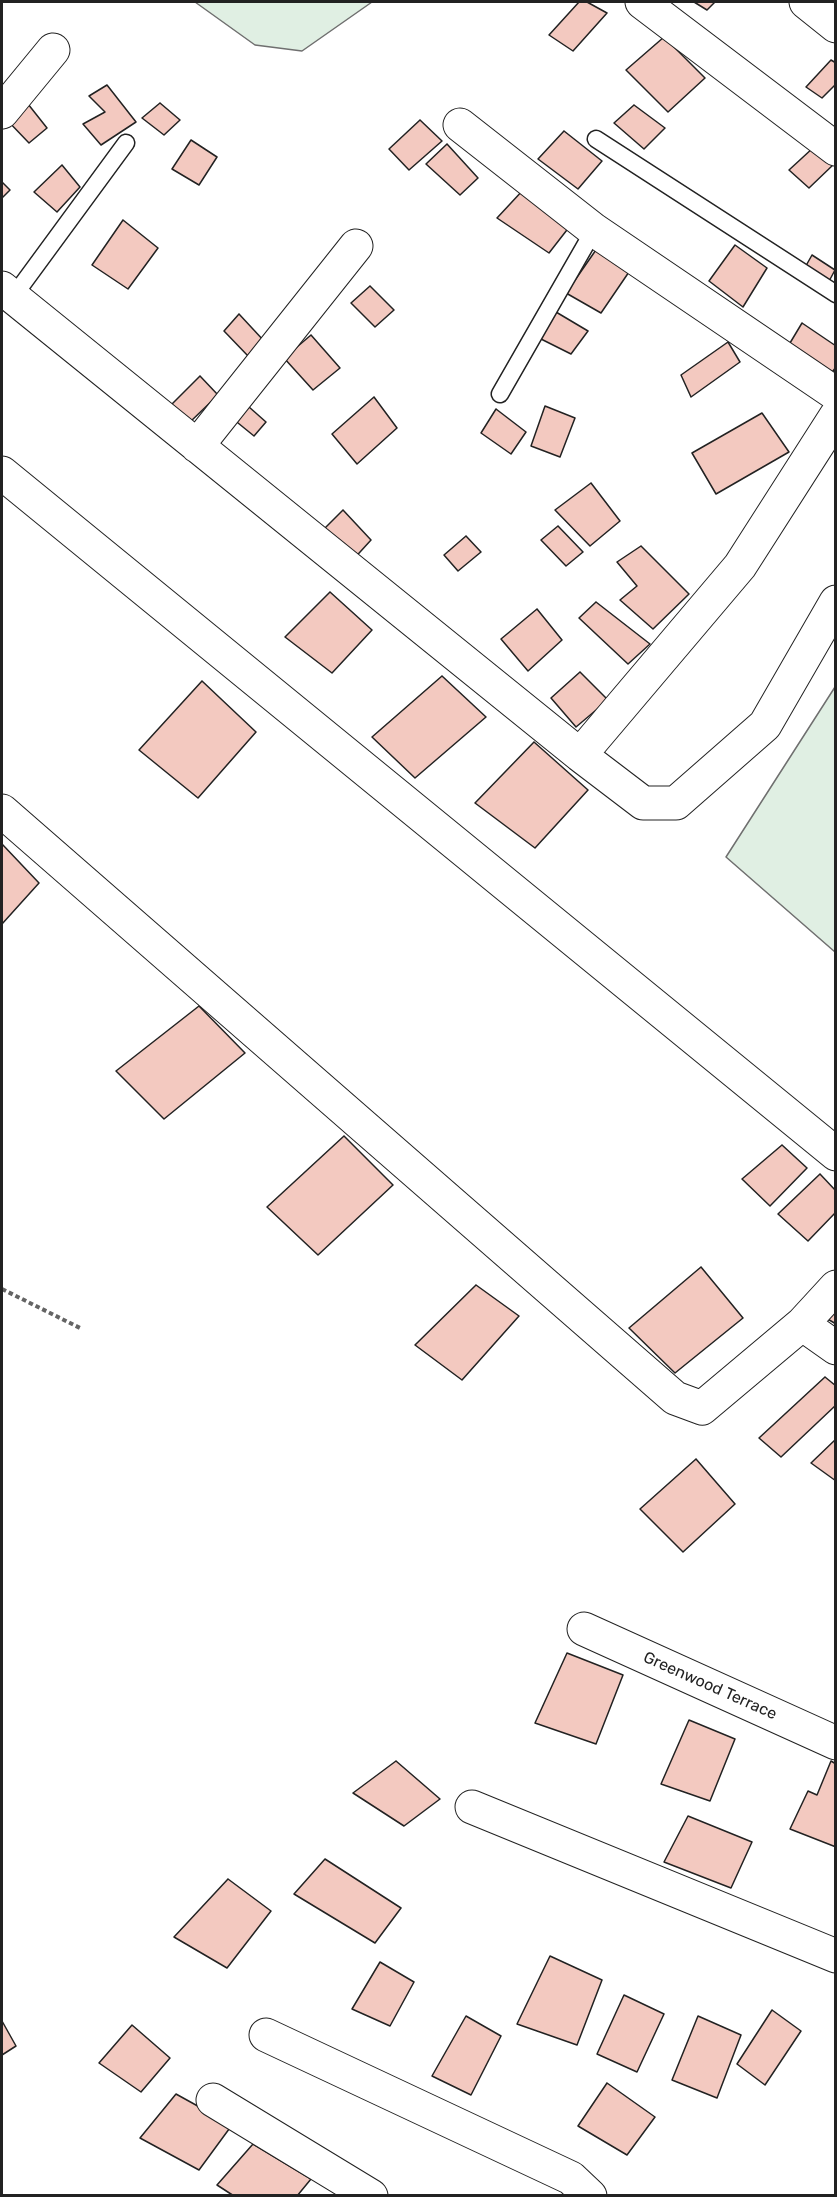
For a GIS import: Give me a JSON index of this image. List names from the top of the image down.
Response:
{
  "streets": {
    "street": ["Greenwood Terrace"]
  }
}
